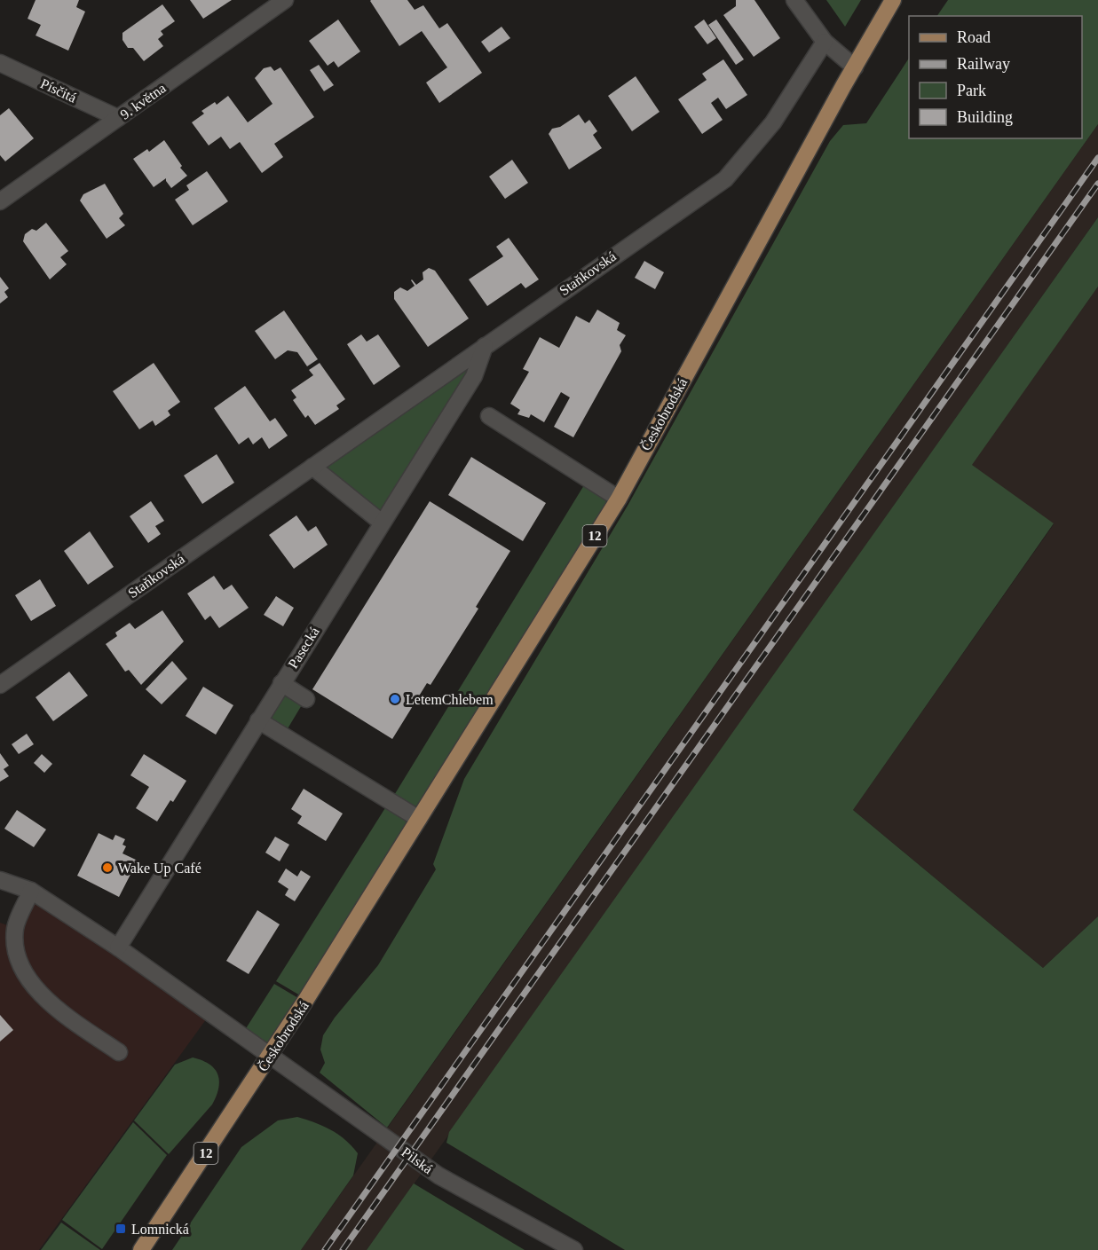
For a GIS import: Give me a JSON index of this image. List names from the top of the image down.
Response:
{
  "streets": {
    "main road": ["Českobrodská", "12"],
    "street": [
      "Písčitá",
      "9. května",
      "Staňkovská",
      "Pasecká",
      "Pilská"
    ]
  },
  "crossings": [
    ["Písčitá", "9. května"],
    ["Staňkovská", "Pasecká"],
    ["Českobrodská", "Pilská"]
  ],
  "places": {
    "other": ["LetemChlebem", "Wake Up Café"],
    "transit": ["Lomnická"]
  },
  "legend": [
    "Road",
    "Railway",
    "Park",
    "Building"
  ]
}
